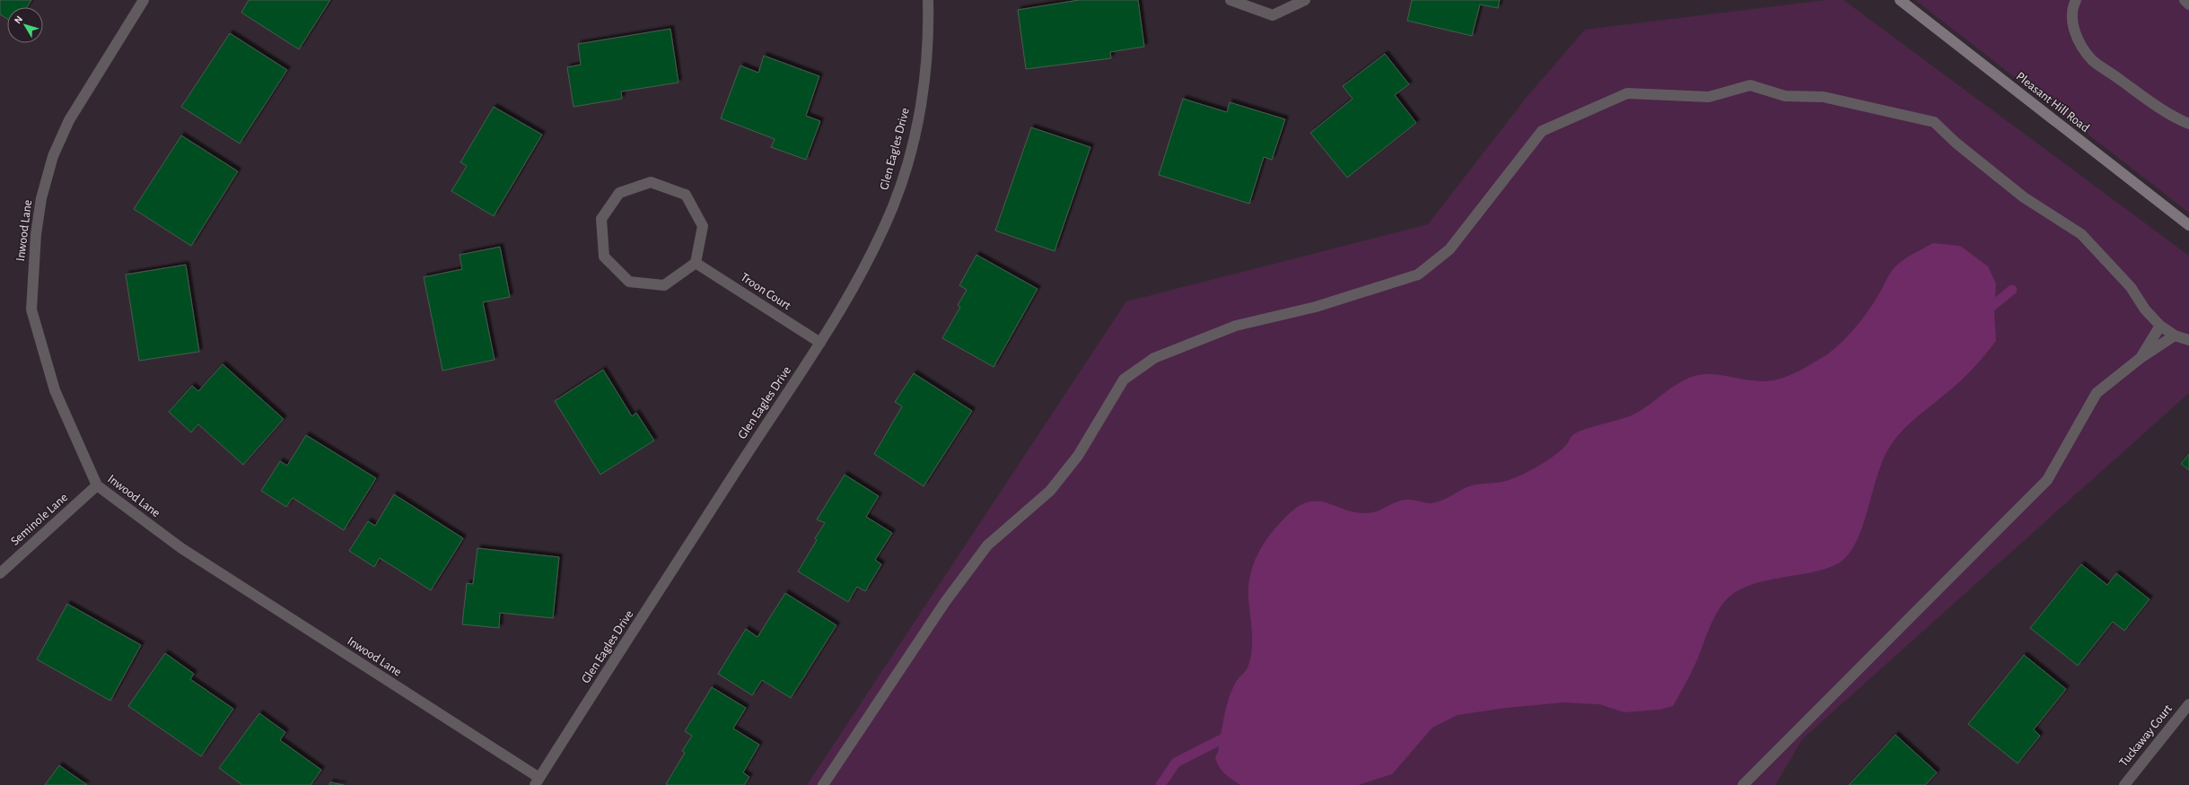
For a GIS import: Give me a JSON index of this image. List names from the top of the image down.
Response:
{
  "streets": {
    "street": [
      "Pleasant Hill Road",
      "Glen Eagles Drive",
      "Inwood Lane",
      "Troon Court",
      "Seminole Lane",
      "Tuckaway Court"
    ]
  },
  "crossings": [
    ["Glen Eagles Drive", "Inwood Lane"],
    ["Glen Eagles Drive", "Troon Court"],
    ["Inwood Lane", "Seminole Lane"]
  ],
  "north": "top left"
}
